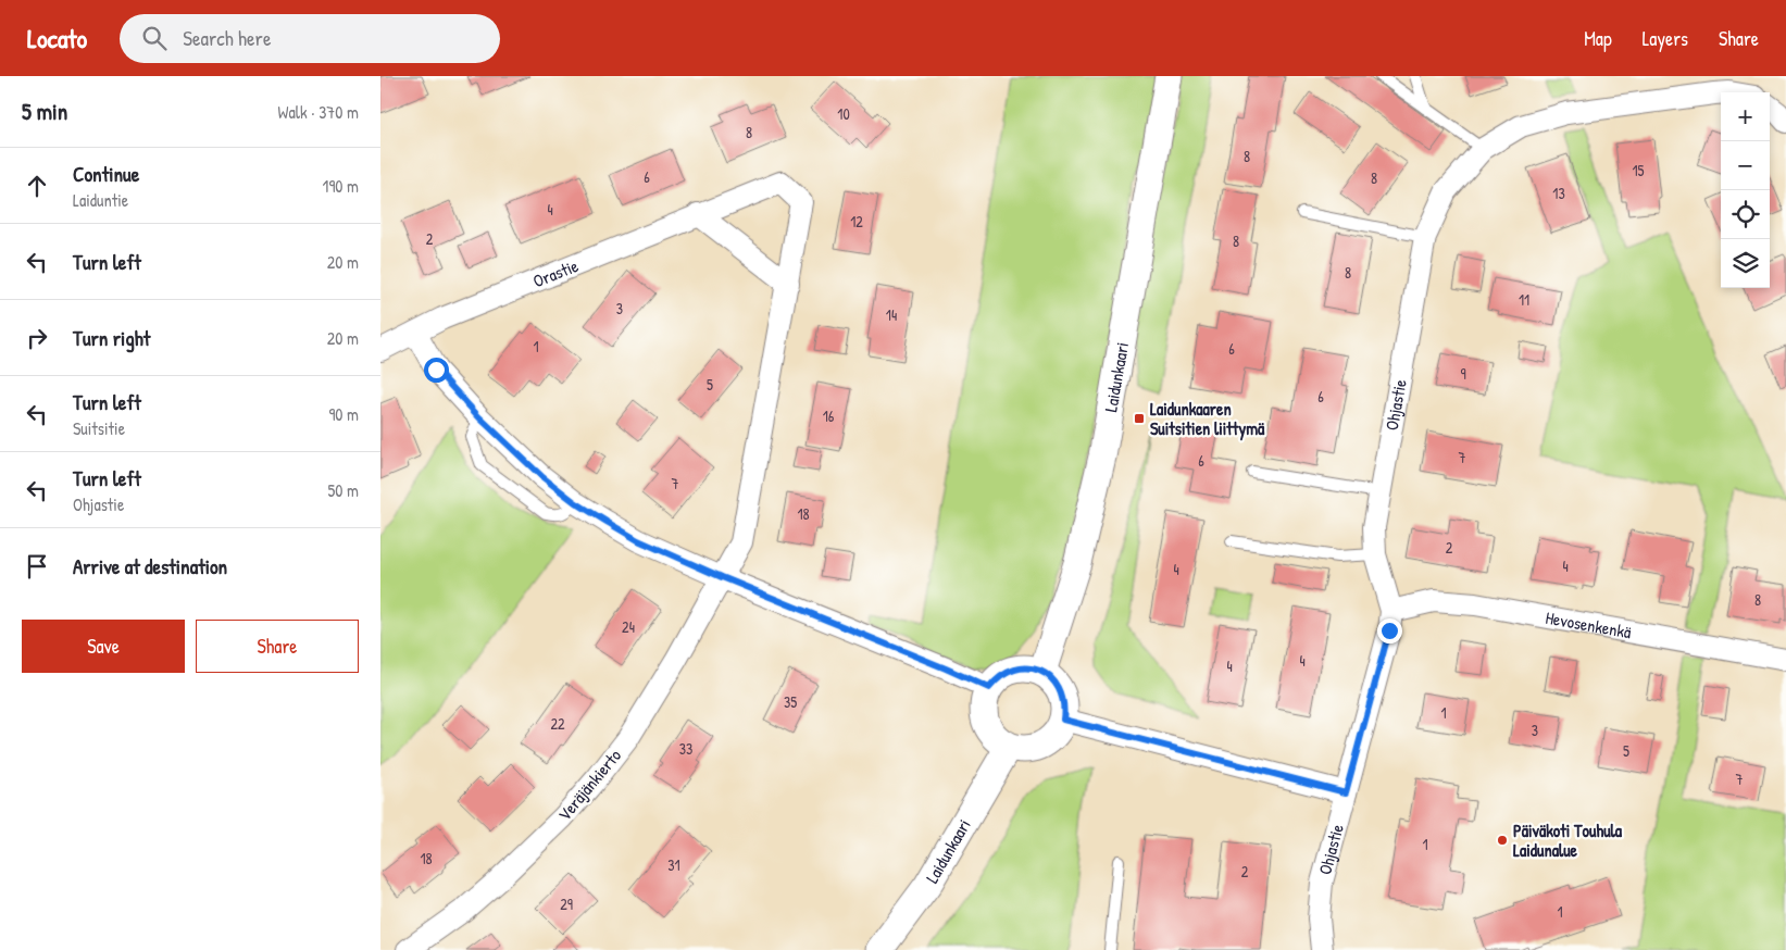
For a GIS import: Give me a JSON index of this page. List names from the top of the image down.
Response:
{
  "streets": {
    "street": [
      "Orastie",
      "Laidunkaari",
      "Ohjastie",
      "Hevosenkenkä",
      "Veräjänkierto"
    ]
  },
  "crossings": [
    ["Orastie", "Veräjänkierto"],
    ["Ohjastie", "Hevosenkenkä"]
  ],
  "places": {
    "transit": ["Laidunkaaren Suitsitien liittymä"],
    "other": ["Päiväkoti Touhula Laidunalue"]
  },
  "house_numbers": [
    "10",
    "8",
    "8",
    "15",
    "6",
    "8",
    "13",
    "4",
    "12",
    "2",
    "8",
    "8",
    "11",
    "3",
    "14",
    "1",
    "6",
    "9",
    "5",
    "6",
    "16",
    "7",
    "6",
    "7",
    "18",
    "2",
    "4",
    "4",
    "8",
    "24",
    "4",
    "4",
    "35",
    "1",
    "22",
    "3",
    "33",
    "5",
    "7",
    "1",
    "18",
    "31",
    "2",
    "29",
    "1"
  ],
  "page": {
    "header": "Locato",
    "search": "Search here",
    "nav": ["Map", "Layers", "Share"],
    "heading": ["5 min", "Walk · 370 m"],
    "map_buttons": ["+", "−"],
    "list": [
      ["Continue", "Laiduntie", "190 m"],
      ["Turn left", "20 m"],
      ["Turn right", "20 m"],
      ["Turn left", "Suitsitie", "90 m"],
      ["Turn left", "Ohjastie", "50 m"],
      "Arrive at destination"
    ],
    "buttons": ["Save", "Share"]
  }
}
